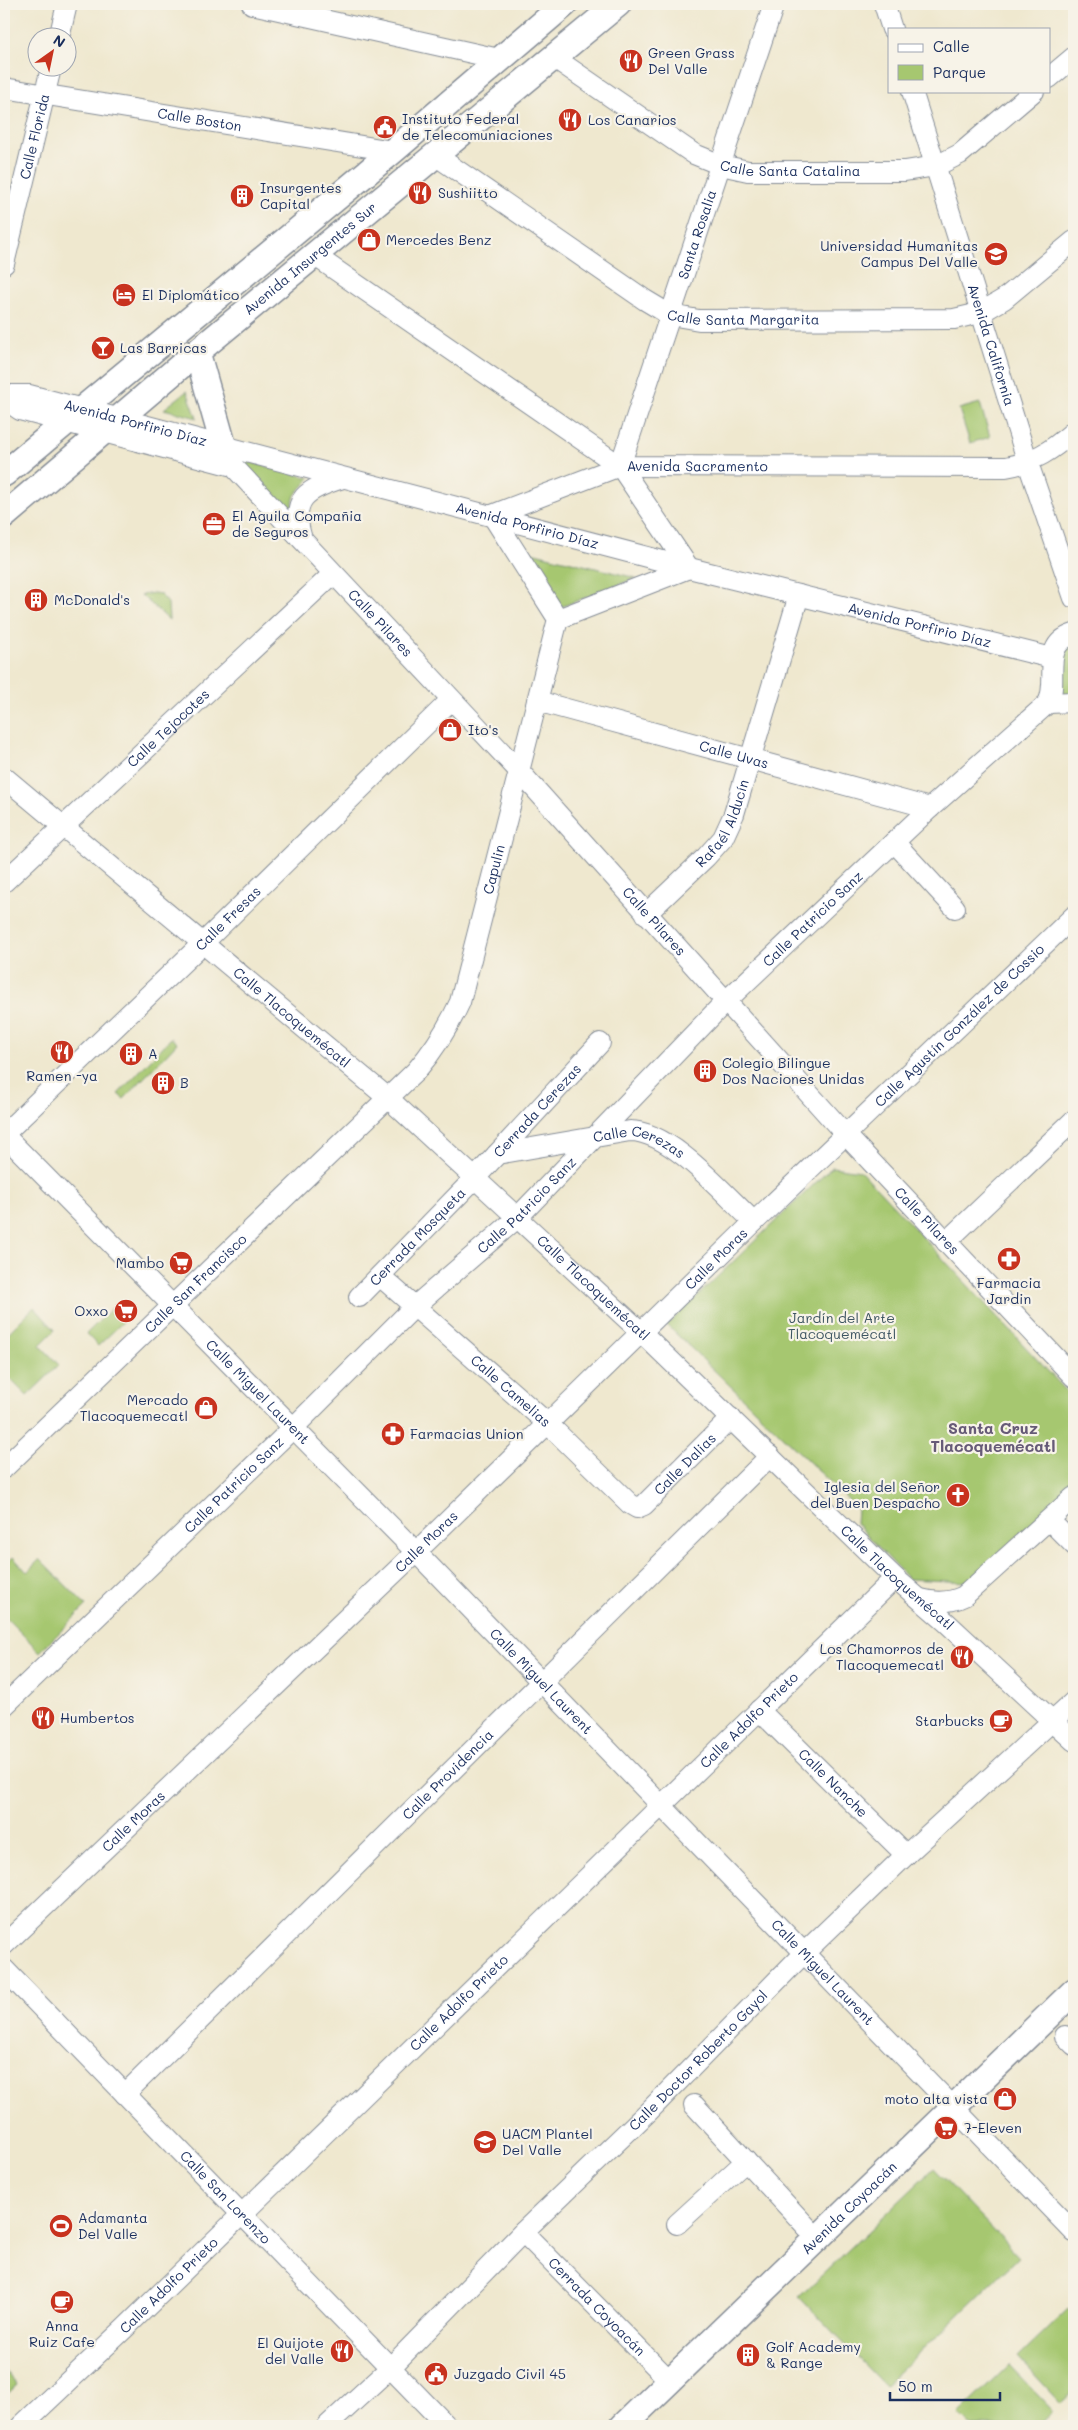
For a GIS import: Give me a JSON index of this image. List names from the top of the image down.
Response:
{
  "streets": {
    "main road": ["Avenida Insurgentes Sur", "Avenida Coyoacán"],
    "street": [
      "Calle Boston",
      "Calle Florida",
      "Calle Santa Catalina",
      "Santa Rosalia",
      "Calle Santa Margarita",
      "Avenida California",
      "Avenida Porfirio Díaz",
      "Avenida Sacramento",
      "Calle Pilares",
      "Calle Tejocotes",
      "Calle Uvas",
      "Rafaél Alducín",
      "Capulin",
      "Calle Fresas",
      "Calle Patricio Sanz",
      "Calle Tlacoquemécatl",
      "Calle Agustín González de Cossio",
      "Cerrada Cerezas",
      "Calle Cerezas",
      "Cerrada Mosqueta",
      "Calle Moras",
      "Calle San Francisco",
      "Calle Camelias",
      "Calle Miguel Laurent",
      "Calle Dalias",
      "Calle Adolfo Prieto",
      "Calle Providencia",
      "Calle Nanche",
      "Calle Doctor Roberto Gayol",
      "Calle San Lorenzo",
      "Cerrada Coyoacán"
    ]
  },
  "crossings": [
    ["Calle Boston", "Calle Florida"],
    ["Calle Santa Catalina", "Santa Rosalia"],
    ["Calle Santa Catalina", "Avenida Insurgentes Sur"],
    ["Calle Santa Catalina", "Avenida California"],
    ["Santa Rosalia", "Calle Santa Margarita"],
    ["Santa Rosalia", "Avenida Sacramento"],
    ["Avenida Insurgentes Sur", "Calle Santa Margarita"],
    ["Avenida Insurgentes Sur", "Avenida Porfirio Díaz"],
    ["Avenida Insurgentes Sur", "Avenida Sacramento"],
    ["Calle Santa Margarita", "Avenida California"],
    ["Avenida California", "Avenida Sacramento"],
    ["Avenida Porfirio Díaz", "Calle Pilares"],
    ["Avenida Porfirio Díaz", "Rafaél Alducín"],
    ["Calle Pilares", "Calle Tejocotes"],
    ["Calle Pilares", "Rafaél Alducín"],
    ["Calle Pilares", "Capulin"],
    ["Calle Pilares", "Calle Fresas"],
    ["Calle Pilares", "Calle Patricio Sanz"],
    ["Calle Pilares", "Calle Agustín González de Cossio"],
    ["Calle Pilares", "Calle Moras"],
    ["Calle Tejocotes", "Calle Tlacoquemécatl"],
    ["Calle Uvas", "Rafaél Alducín"],
    ["Calle Uvas", "Capulin"],
    ["Calle Uvas", "Calle Patricio Sanz"],
    ["Capulin", "Calle Tlacoquemécatl"],
    ["Capulin", "Calle San Francisco"],
    ["Calle Fresas", "Calle Tlacoquemécatl"],
    ["Calle Fresas", "Calle Miguel Laurent"],
    ["Calle Patricio Sanz", "Calle Tlacoquemécatl"],
    ["Calle Patricio Sanz", "Calle Cerezas"],
    ["Calle Patricio Sanz", "Calle Camelias"],
    ["Calle Patricio Sanz", "Calle Miguel Laurent"],
    ["Calle Tlacoquemécatl", "Cerrada Cerezas"],
    ["Calle Tlacoquemécatl", "Cerrada Mosqueta"],
    ["Calle Tlacoquemécatl", "Calle Moras"],
    ["Calle Tlacoquemécatl", "Calle San Francisco"],
    ["Calle Tlacoquemécatl", "Calle Dalias"],
    ["Calle Tlacoquemécatl", "Calle Adolfo Prieto"],
    ["Calle Tlacoquemécatl", "Calle Providencia"],
    ["Calle Tlacoquemécatl", "Calle Doctor Roberto Gayol"],
    ["Calle Agustín González de Cossio", "Calle Moras"],
    ["Cerrada Cerezas", "Calle Cerezas"],
    ["Cerrada Cerezas", "Cerrada Mosqueta"],
    ["Calle Cerezas", "Calle Moras"],
    ["Cerrada Mosqueta", "Calle Camelias"],
    ["Calle Moras", "Calle Camelias"],
    ["Calle Moras", "Calle Miguel Laurent"],
    ["Calle San Francisco", "Calle Miguel Laurent"],
    ["Calle Camelias", "Calle Dalias"],
    ["Calle Miguel Laurent", "Calle Adolfo Prieto"],
    ["Calle Miguel Laurent", "Calle Providencia"],
    ["Calle Miguel Laurent", "Calle Doctor Roberto Gayol"],
    ["Calle Miguel Laurent", "Avenida Coyoacán"],
    ["Calle Adolfo Prieto", "Calle Nanche"],
    ["Calle Adolfo Prieto", "Calle San Lorenzo"],
    ["Calle Providencia", "Calle San Lorenzo"],
    ["Calle Nanche", "Calle Doctor Roberto Gayol"],
    ["Calle Doctor Roberto Gayol", "Calle San Lorenzo"],
    ["Calle Doctor Roberto Gayol", "Cerrada Coyoacán"],
    ["Avenida Coyoacán", "Cerrada Coyoacán"]
  ],
  "districts": ["Santa Cruz Tlacoquemécatl"],
  "parks": ["Jardín del Arte Tlacoquemécatl"],
  "places": {
    "restaurant": [
      "Green Grass Del Valle",
      "Los Canarios",
      "Sushiitto",
      "Ramen -ya",
      "Los Chamorros de Tlacoquemecatl",
      "Humbertos",
      "El Quijote del Valle"
    ],
    "public building": ["Instituto Federal de Telecomuniaciones", "Juzgado Civil 45"],
    "building": [
      "Insurgentes Capital",
      "McDonald's",
      "A",
      "Colegio Bilingue Dos Naciones Unidas",
      "B",
      "Golf Academy & Range"
    ],
    "shop": [
      "Mercedes Benz",
      "Ito's",
      "Mercado Tlacoquemecatl",
      "moto alta vista"
    ],
    "school or university": ["Universidad Humanitas Campus Del Valle", "UACM Plantel Del Valle"],
    "hotel": ["El Diplomático"],
    "bar": ["Las Barricas"],
    "office": ["El Aguila Compañia de Seguros"],
    "pharmacy": ["Farmacia Jardin", "Farmacias Union"],
    "supermarket": ["Mambo", "Oxxo", "7-Eleven"],
    "church": ["Iglesia del Señor del Buen Despacho"],
    "cafe": ["Starbucks", "Anna Ruiz Cafe"],
    "sports": ["Adamanta Del Valle"]
  },
  "legend": ["Calle", "Parque"],
  "scale_bar": "50 m",
  "north": "top right"
}
